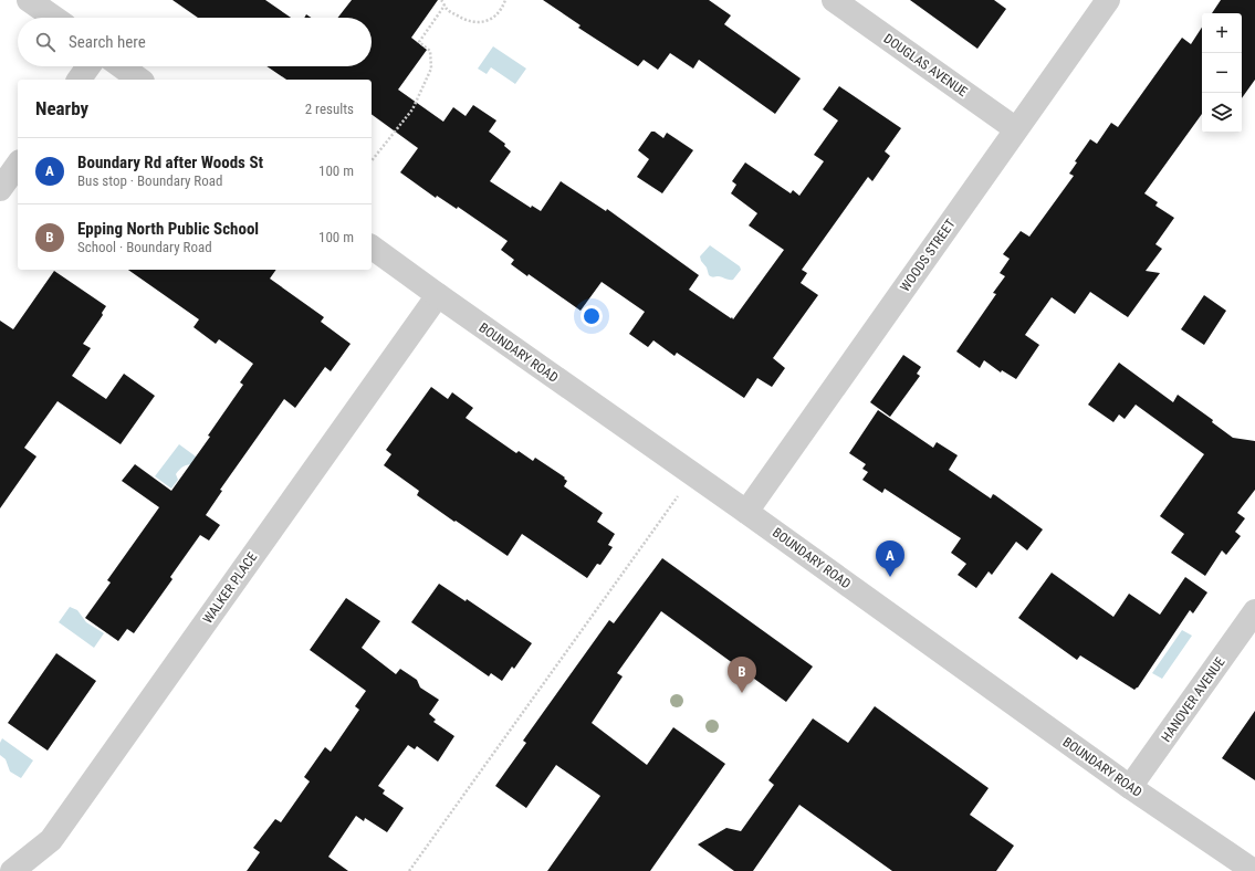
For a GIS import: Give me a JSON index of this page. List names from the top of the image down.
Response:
{
  "streets": {
    "street": [
      "DOUGLAS AVENUE",
      "WOODS STREET",
      "BOUNDARY ROAD",
      "WALKER PLACE",
      "HANOVER AVENUE"
    ]
  },
  "crossings": [
    ["DOUGLAS AVENUE", "WOODS STREET"],
    ["WOODS STREET", "BOUNDARY ROAD"],
    ["BOUNDARY ROAD", "WALKER PLACE"],
    ["BOUNDARY ROAD", "HANOVER AVENUE"]
  ],
  "page": {
    "map_buttons": ["+", "−"],
    "search": "Search here",
    "heading": ["Nearby", "2 results"],
    "list": [
      {
        "mark": "A",
        "name": "Boundary Rd after Woods St",
        "note": "Bus stop · Boundary Road",
        "value": "100 m"
      },
      {
        "mark": "B",
        "name": "Epping North Public School",
        "note": "School · Boundary Road",
        "value": "100 m"
      }
    ],
    "pins": ["A", "B"]
  }
}
